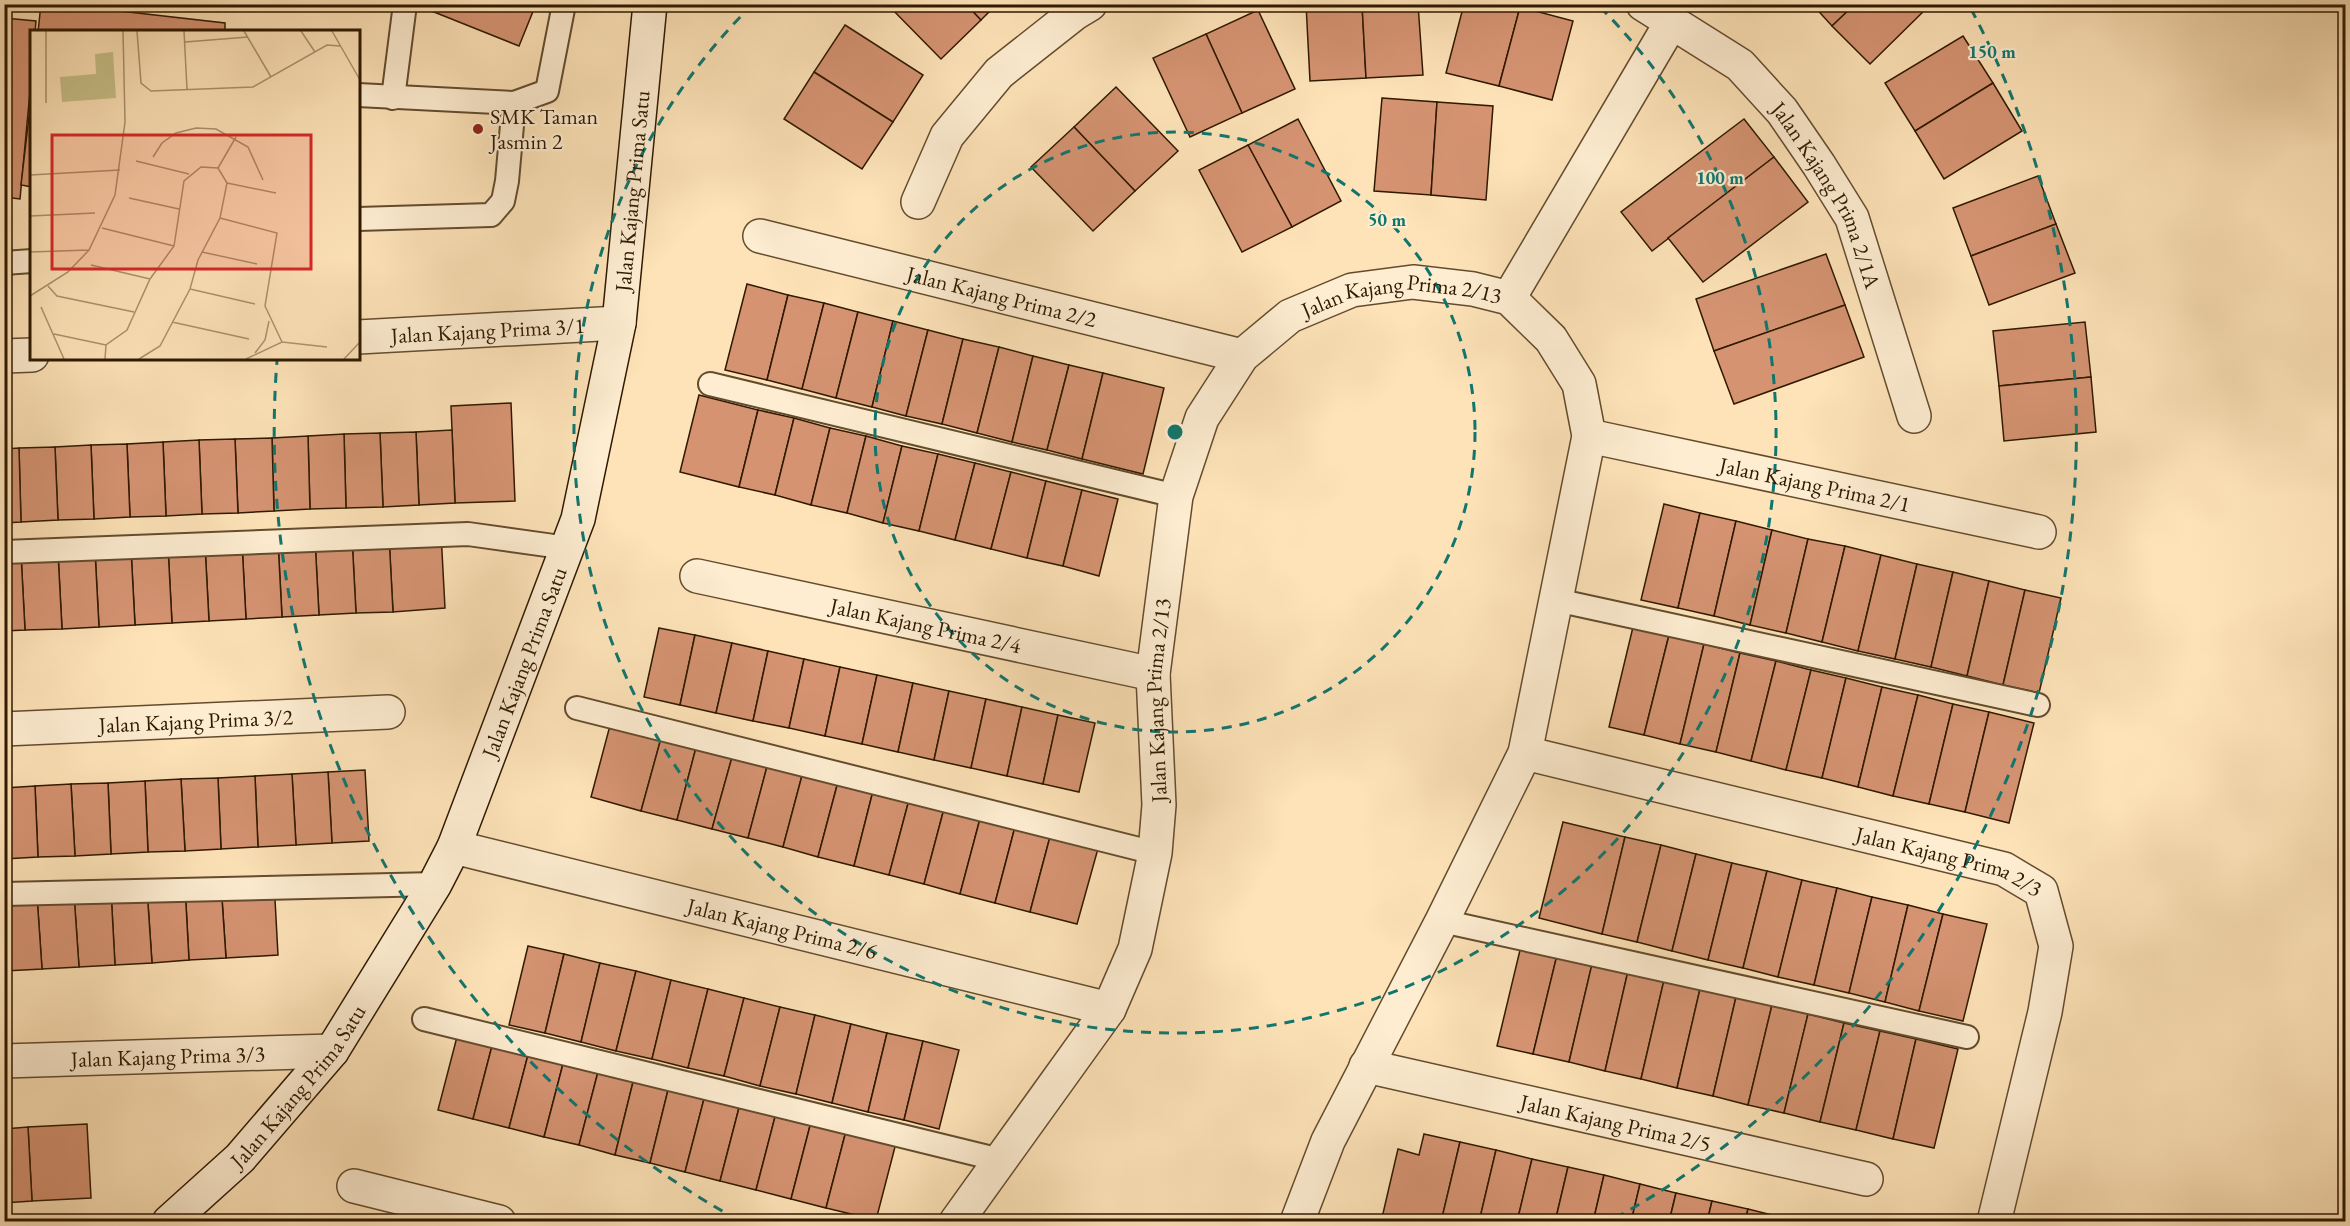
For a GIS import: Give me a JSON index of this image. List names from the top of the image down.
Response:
{
  "streets": {
    "street": [
      "Jalan Kajang Prima Satu",
      "Jalan Kajang Prima 2/1A",
      "Jalan Kajang Prima 2/2",
      "Jalan Kajang Prima 2/13",
      "Jalan Kajang Prima 3/1",
      "Jalan Kajang Prima 2/1",
      "Jalan Kajang Prima 2/4",
      "Jalan Kajang Prima 3/2",
      "Jalan Kajang Prima 2/3",
      "Jalan Kajang Prima 2/6",
      "Jalan Kajang Prima 3/3",
      "Jalan Kajang Prima 2/5"
    ]
  },
  "crossings": [
    ["Jalan Kajang Prima Satu", "Jalan Kajang Prima 3/1"],
    ["Jalan Kajang Prima Satu", "Jalan Kajang Prima 2/6"],
    ["Jalan Kajang Prima Satu", "Jalan Kajang Prima 3/3"],
    ["Jalan Kajang Prima 2/2", "Jalan Kajang Prima 2/13"],
    ["Jalan Kajang Prima 2/13", "Jalan Kajang Prima 2/1"],
    ["Jalan Kajang Prima 2/13", "Jalan Kajang Prima 2/4"],
    ["Jalan Kajang Prima 2/13", "Jalan Kajang Prima 2/3"],
    ["Jalan Kajang Prima 2/13", "Jalan Kajang Prima 2/6"],
    ["Jalan Kajang Prima 2/13", "Jalan Kajang Prima 2/5"]
  ],
  "places": ["SMK Taman Jasmin 2"],
  "rings": ["150 m", "100 m", "50 m"]
}
